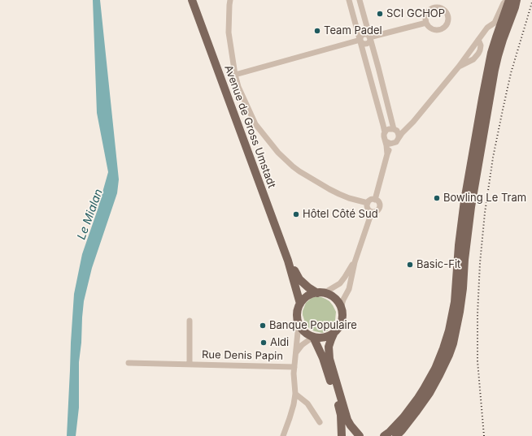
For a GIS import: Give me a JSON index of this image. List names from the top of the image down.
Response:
{
  "streets": {
    "main road": ["Avenue de Gross Umstadt"],
    "street": ["Rue Denis Papin"]
  },
  "water": ["Le Mialan"],
  "places": [
    "SCI GCHOP",
    "Team Padel",
    "Bowling Le Tram",
    "Hôtel Côté Sud",
    "Basic-Fit",
    "Banque Populaire",
    "Aldi"
  ]
}
